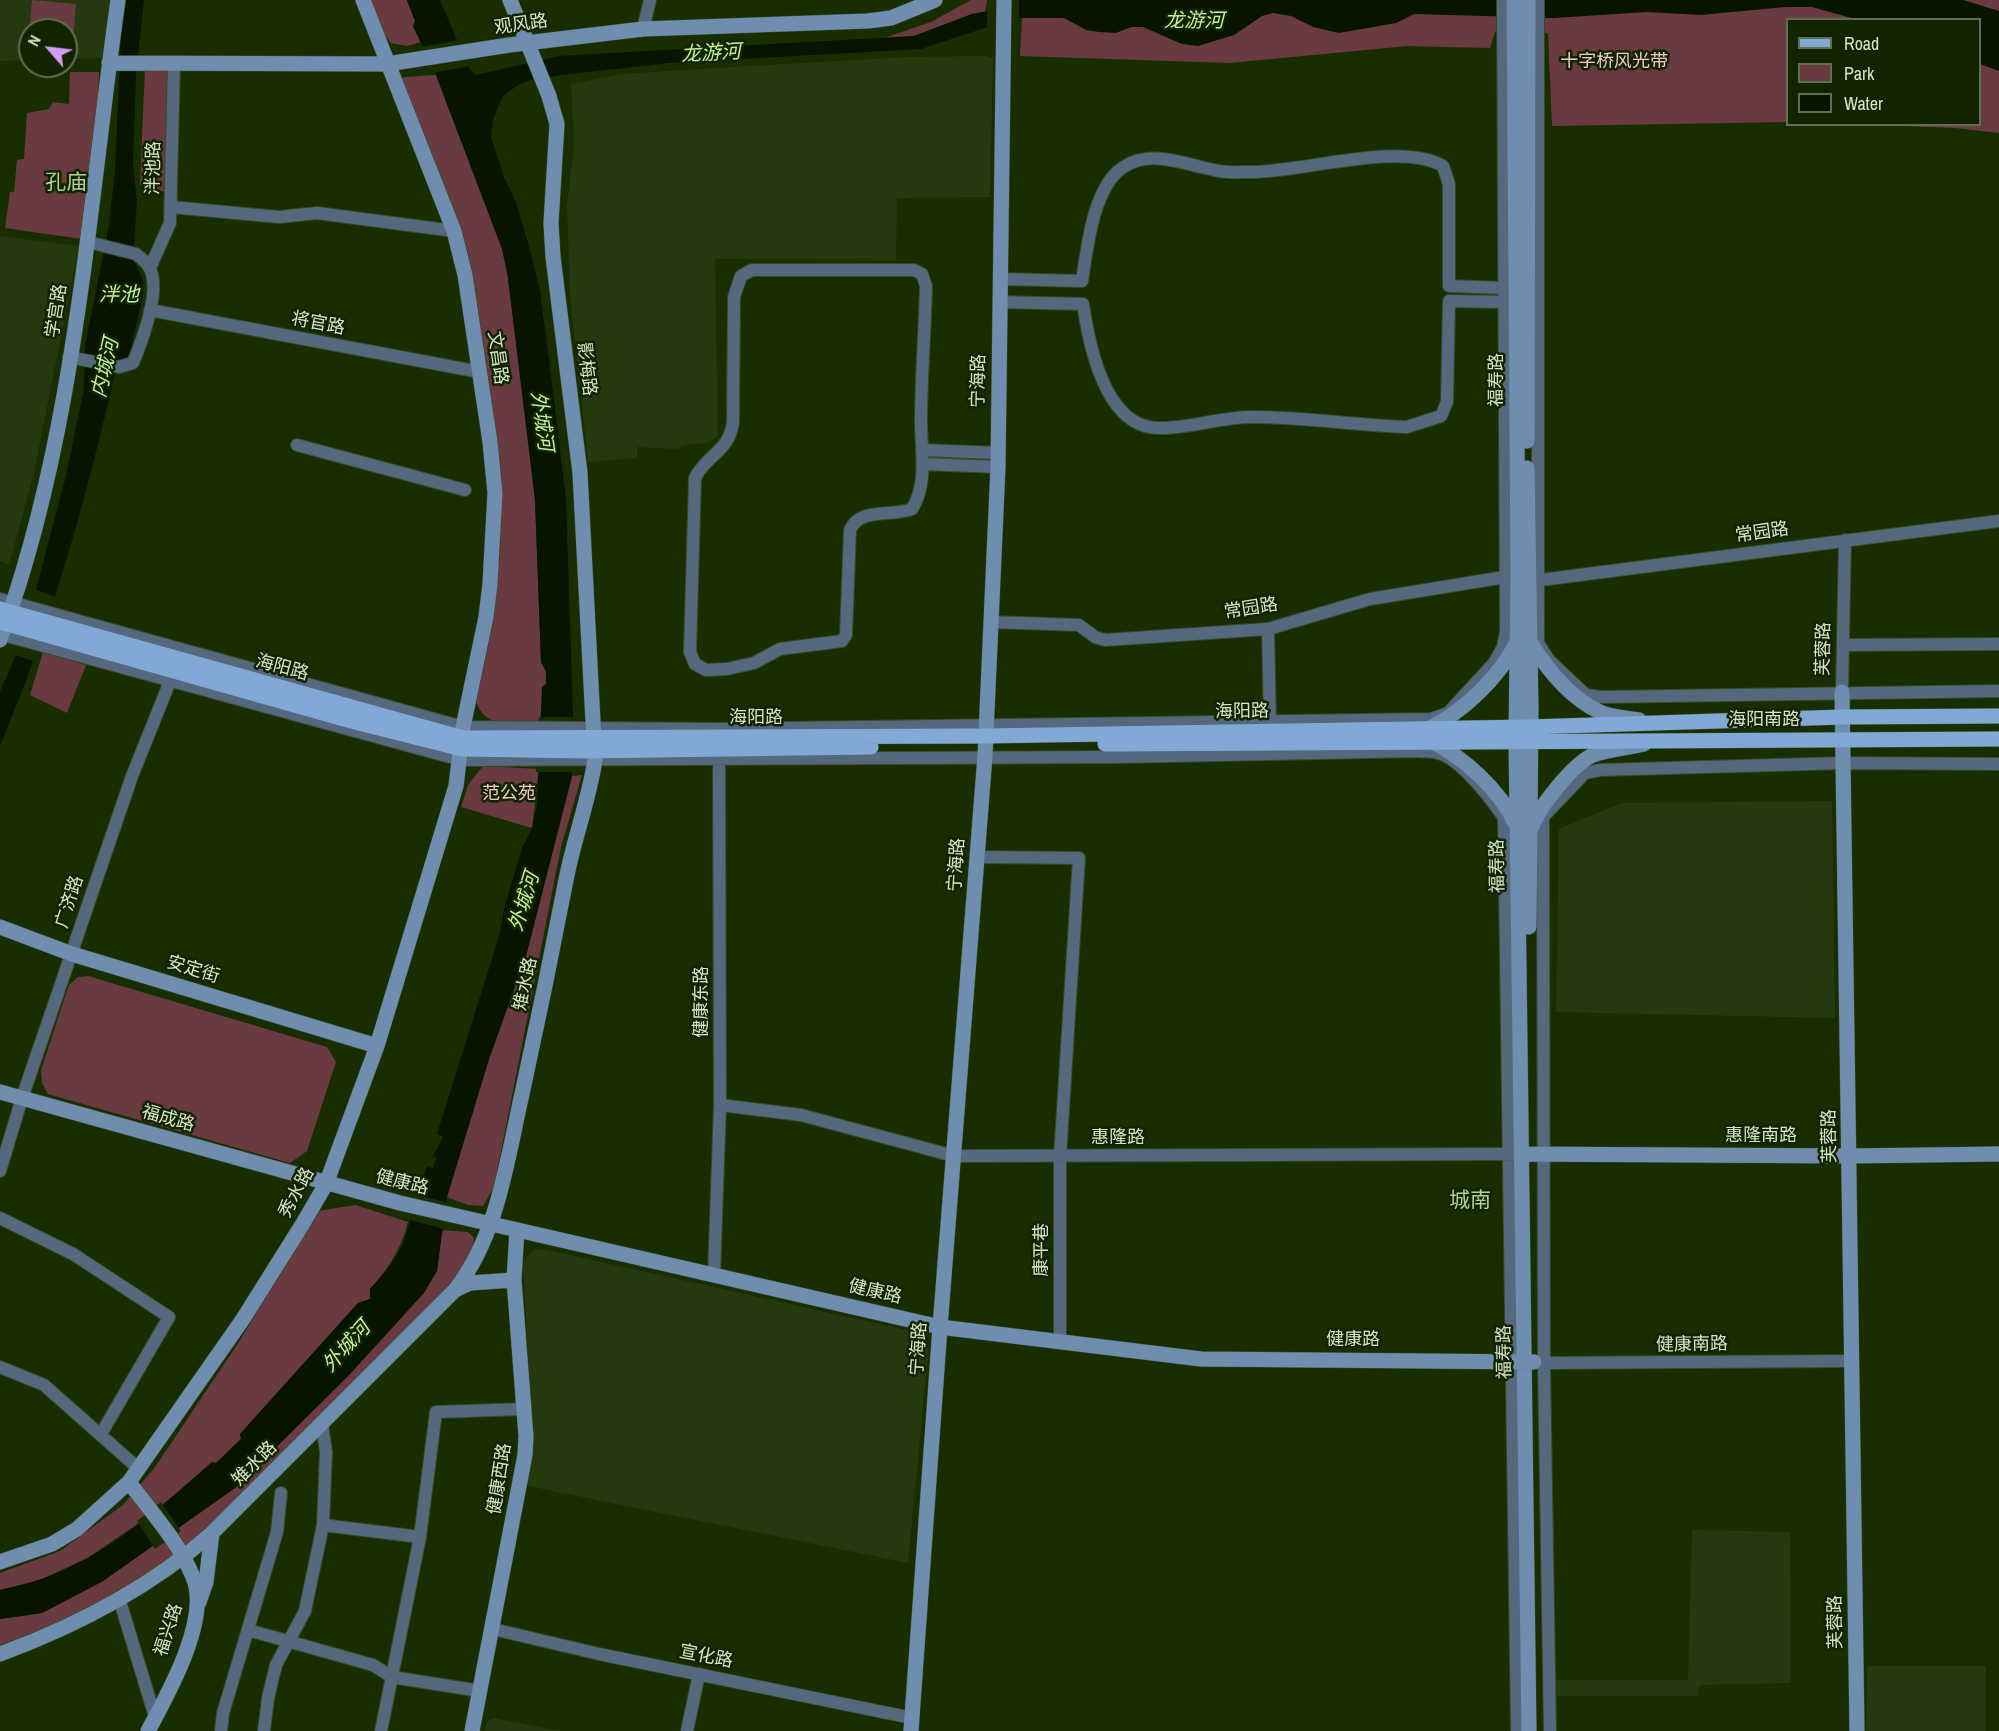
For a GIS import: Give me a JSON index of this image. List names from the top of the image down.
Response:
{
  "streets": {
    "main road": ["海阳路", "海阳南路"],
    "street": [
      "观风路",
      "泮池路",
      "学宫路",
      "将官路",
      "文昌路",
      "影梅路",
      "福寿路",
      "宁海路",
      "常园路",
      "芙蓉路",
      "广济路",
      "安定街",
      "雉水路",
      "健康东路",
      "福成路",
      "惠隆南路",
      "惠隆路",
      "健康路",
      "秀水路",
      "康平巷",
      "健康南路",
      "健康西路",
      "福兴路",
      "宣化路"
    ]
  },
  "crossings": [
    ["观风路", "泮池路"],
    ["观风路", "学宫路"],
    ["观风路", "文昌路"],
    ["观风路", "影梅路"],
    ["泮池路", "学宫路"],
    ["泮池路", "将官路"],
    ["学宫路", "海阳路"],
    ["将官路", "文昌路"],
    ["文昌路", "海阳路"],
    ["文昌路", "秀水路"],
    ["影梅路", "海阳路"],
    ["影梅路", "雉水路"],
    ["福寿路", "常园路"],
    ["福寿路", "海阳路"],
    ["福寿路", "海阳南路"],
    ["福寿路", "惠隆南路"],
    ["福寿路", "惠隆路"],
    ["福寿路", "健康路"],
    ["福寿路", "健康南路"],
    ["宁海路", "常园路"],
    ["宁海路", "海阳路"],
    ["宁海路", "惠隆路"],
    ["宁海路", "健康路"],
    ["宁海路", "康平巷"],
    ["宁海路", "宣化路"],
    ["常园路", "芙蓉路"],
    ["芙蓉路", "海阳南路"],
    ["芙蓉路", "惠隆南路"],
    ["芙蓉路", "健康南路"],
    ["海阳路", "海阳南路"],
    ["海阳路", "广济路"],
    ["海阳路", "雉水路"],
    ["海阳路", "健康东路"],
    ["海阳路", "秀水路"],
    ["广济路", "安定街"],
    ["广济路", "福成路"],
    ["安定街", "秀水路"],
    ["雉水路", "健康路"],
    ["雉水路", "健康西路"],
    ["雉水路", "福兴路"],
    ["健康东路", "惠隆路"],
    ["健康东路", "健康路"],
    ["福成路", "健康路"],
    ["福成路", "秀水路"],
    ["惠隆南路", "惠隆路"],
    ["惠隆路", "康平巷"],
    ["健康路", "秀水路"],
    ["健康路", "康平巷"],
    ["健康路", "健康南路"],
    ["健康路", "健康西路"],
    ["秀水路", "福兴路"],
    ["健康西路", "宣化路"]
  ],
  "districts": ["孔庙", "城南"],
  "water": [
    "龙游河",
    "泮池",
    "内城河",
    "外城河"
  ],
  "parks": ["十字桥风光带", "范公苑"],
  "legend": ["Road", "Park", "Water"],
  "north": "top left"
}
